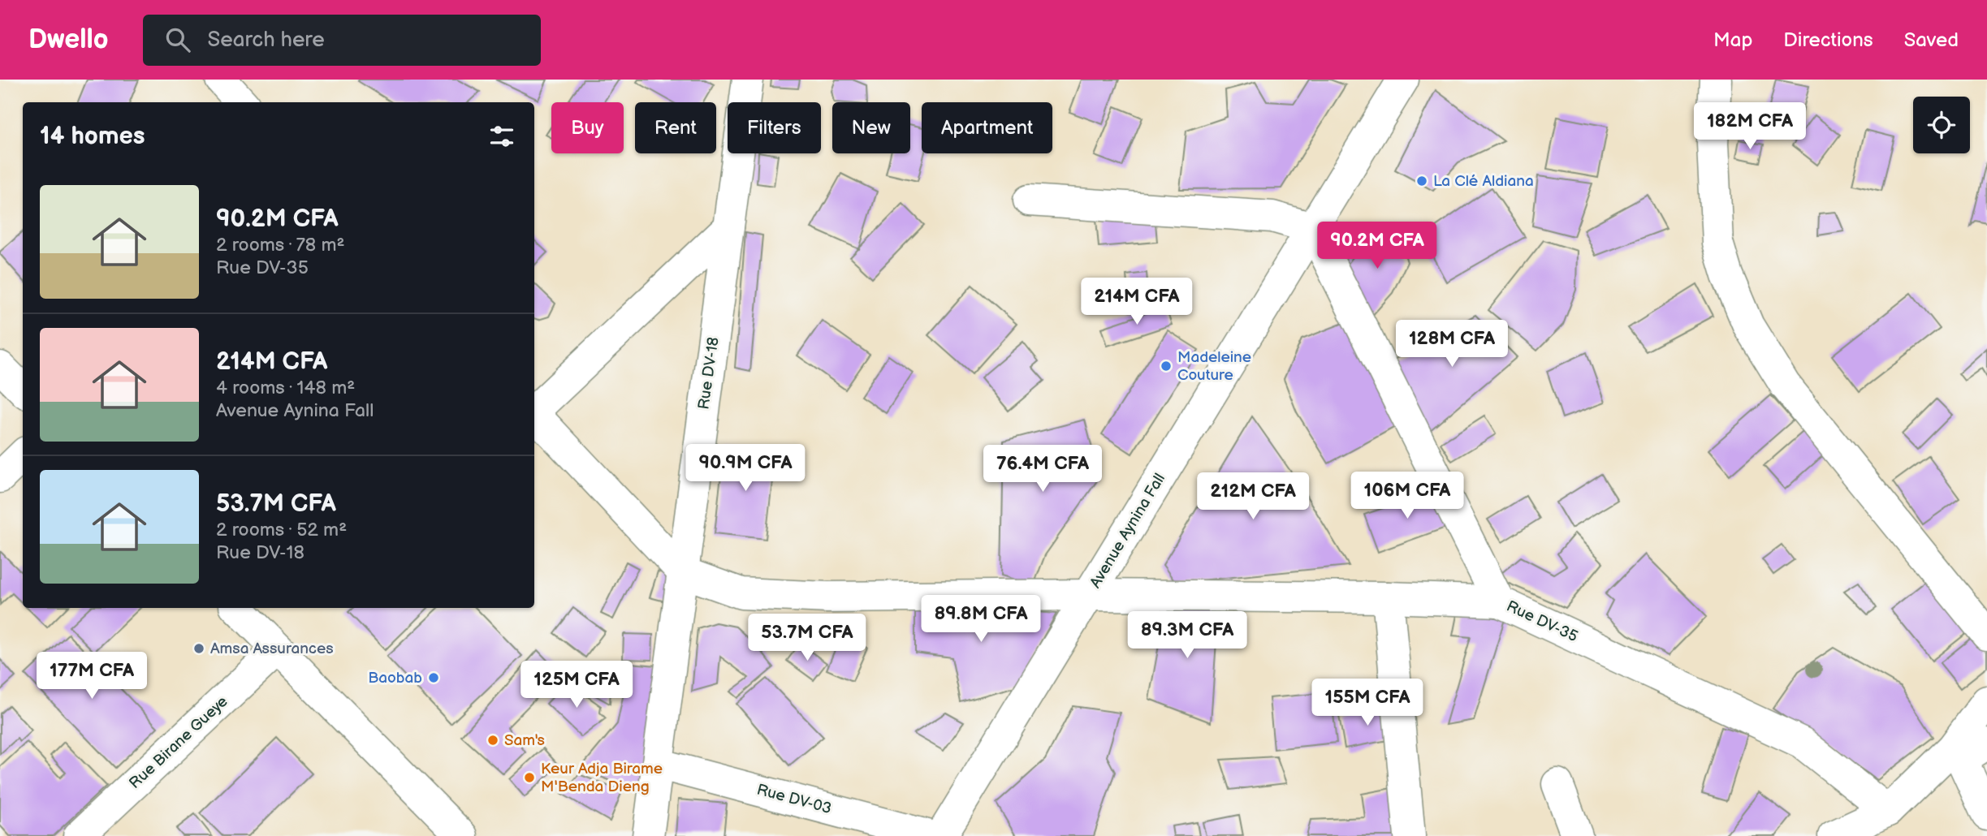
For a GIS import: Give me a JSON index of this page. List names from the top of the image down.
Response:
{
  "streets": {
    "main road": [
      "Rue DV-18",
      "Avenue Aynina Fall",
      "Rue DV-35",
      "Rue Birane Gueye",
      "Rue DV-03"
    ]
  },
  "crossings": [
    ["Rue DV-18", "Rue DV-03"],
    ["Avenue Aynina Fall", "Rue DV-35"]
  ],
  "places": [
    "La Clé Aldiana",
    "Madeleine Couture",
    "Amsa Assurances",
    "Baobab",
    "Sam's",
    "Keur Adja Birame M'Benda Dieng"
  ],
  "page": {
    "header": "Dwello",
    "search": "Search here",
    "nav": ["Map", "Directions", "Saved"],
    "price": [
      "182M CFA",
      "90.2M CFA",
      "214M CFA",
      "128M CFA",
      "90.9M CFA",
      "76.4M CFA",
      "106M CFA",
      "212M CFA",
      "89.8M CFA",
      "89.3M CFA",
      "53.7M CFA",
      "177M CFA",
      "125M CFA",
      "155M CFA"
    ],
    "chip": [
      "Buy",
      "Rent",
      "Filters",
      "New",
      "Apartment"
    ],
    "heading": "14 homes",
    "list": [
      {
        "name": "90.2M CFA",
        "note": "2 rooms · 78 m² · Rue DV-35"
      },
      {
        "name": "214M CFA",
        "note": "4 rooms · 148 m² · Avenue Aynina Fall"
      },
      {
        "name": "53.7M CFA",
        "note": "2 rooms · 52 m² · Rue DV-18"
      }
    ]
  }
}
